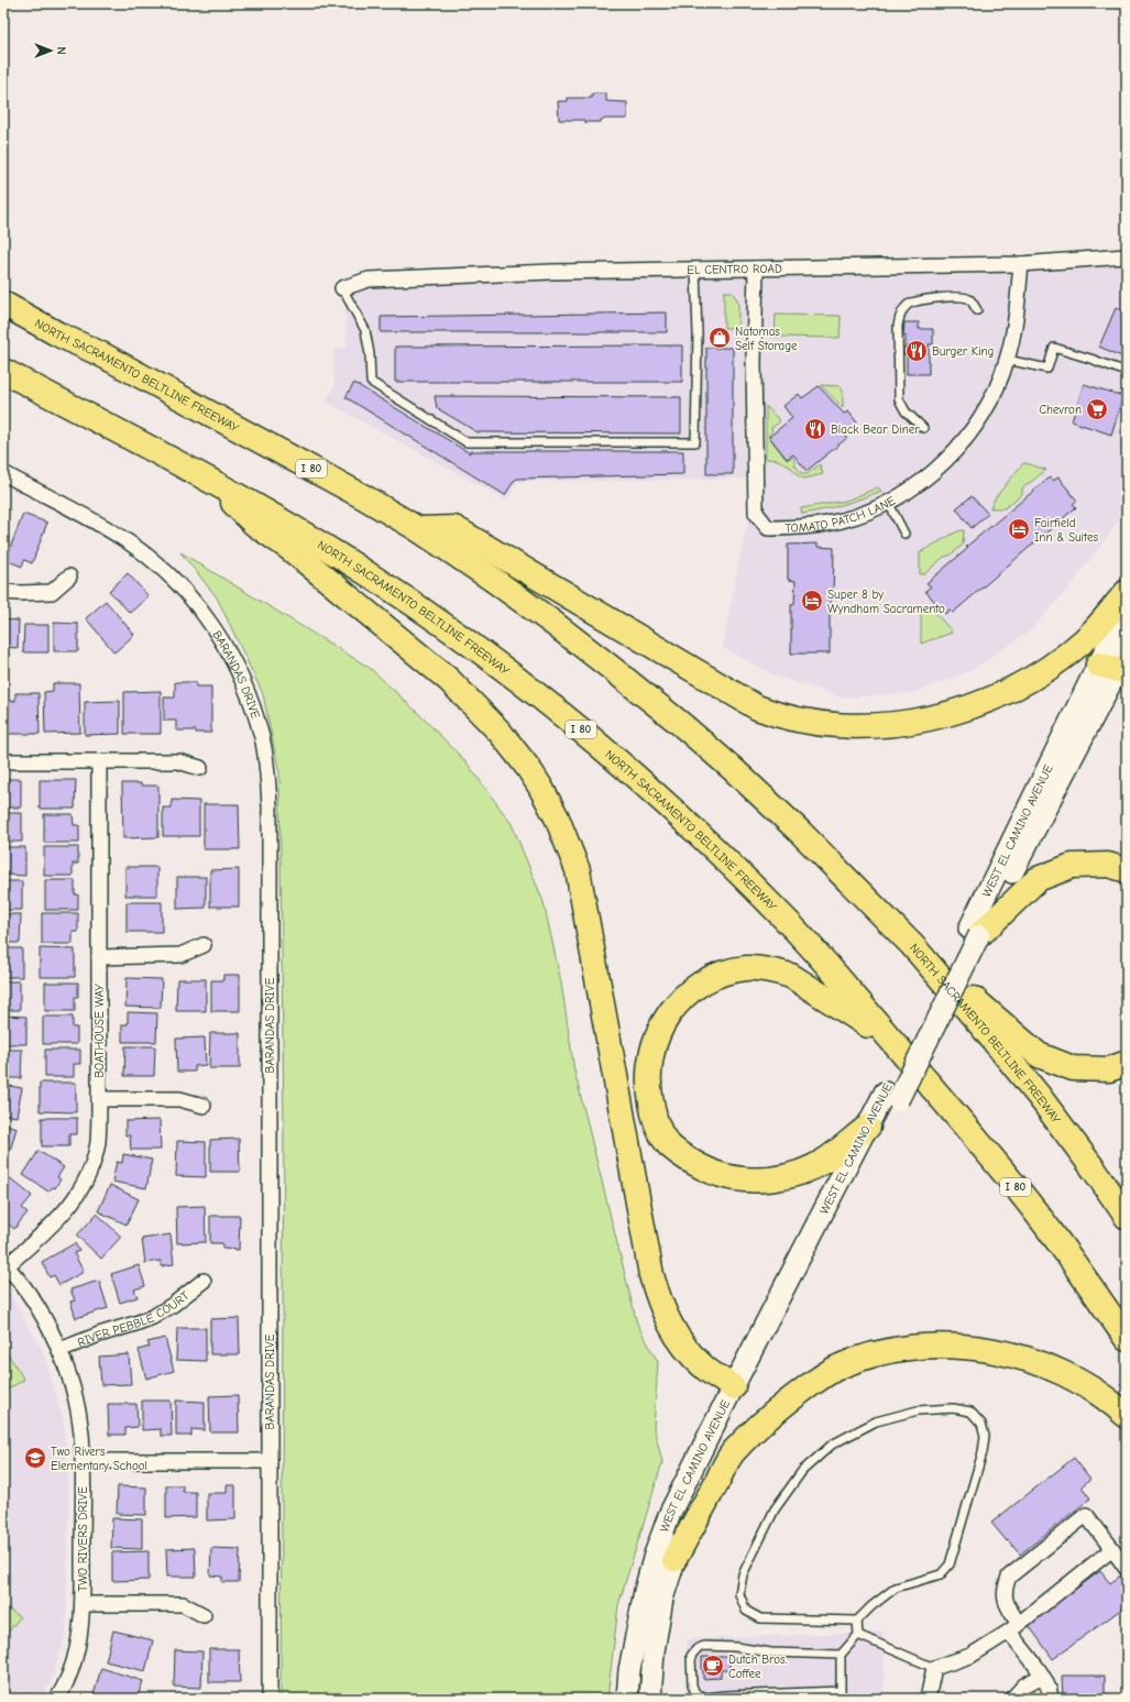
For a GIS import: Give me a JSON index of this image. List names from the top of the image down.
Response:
{
  "streets": {
    "highway": ["NORTH SACRAMENTO BELTLINE FREEWAY", "I 80"],
    "main road": ["WEST EL CAMINO AVENUE"],
    "street": [
      "EL CENTRO ROAD",
      "TOMATO PATCH LANE",
      "BARANDAS DRIVE",
      "BOATHOUSE WAY",
      "RIVER PEBBLE COURT",
      "TWO RIVERS DRIVE"
    ]
  },
  "crossings": [
    ["EL CENTRO ROAD", "TOMATO PATCH LANE"],
    ["BOATHOUSE WAY", "TWO RIVERS DRIVE"],
    ["RIVER PEBBLE COURT", "TWO RIVERS DRIVE"]
  ],
  "places": {
    "shop": ["Natomas Self Storage"],
    "restaurant": ["Burger King", "Black Bear Diner"],
    "supermarket": ["Chevron"],
    "hotel": ["Fairfield Inn & Suites", "Super 8 by Wyndham Sacramento"],
    "school or university": ["Two Rivers Elementary School"],
    "cafe": ["Dutch Bros. Coffee"]
  },
  "north": "right"
}
